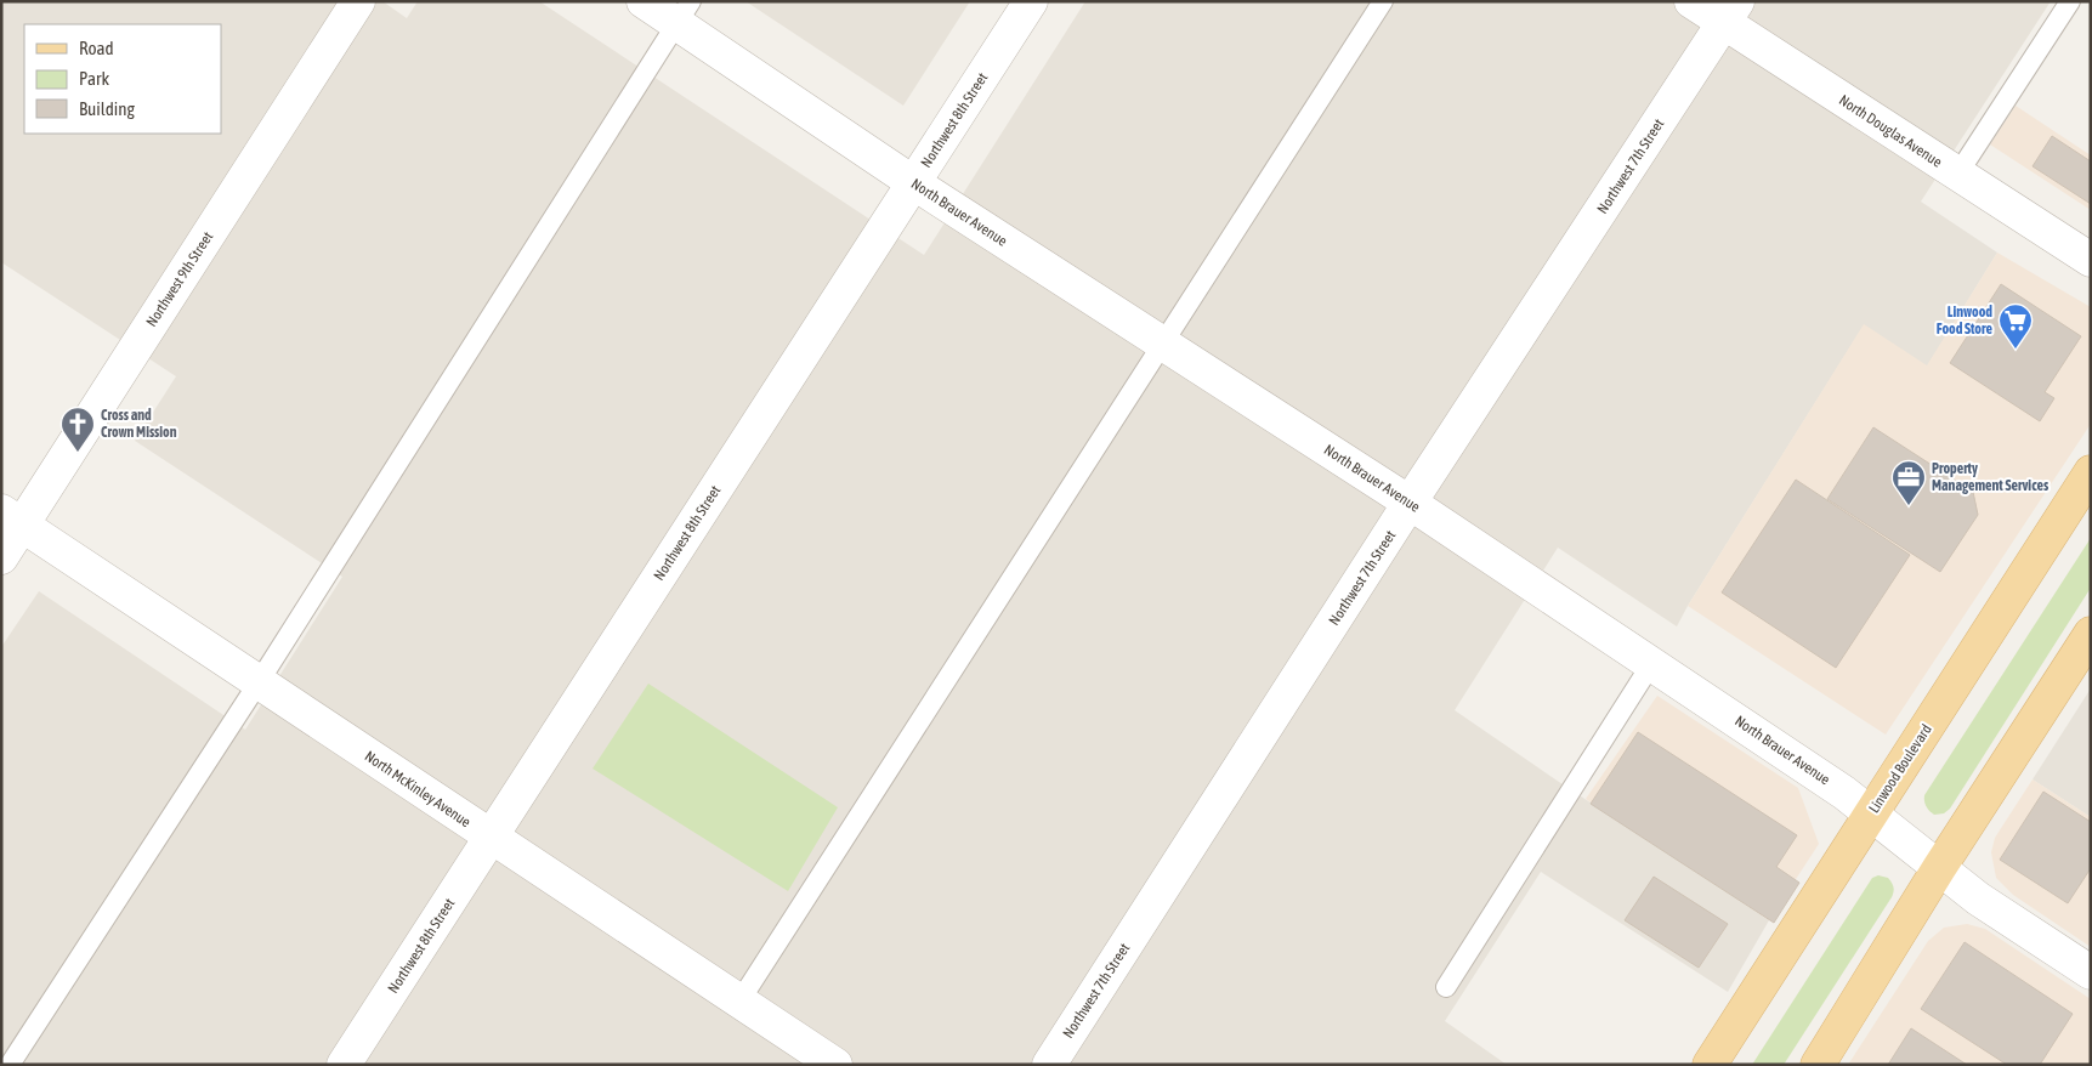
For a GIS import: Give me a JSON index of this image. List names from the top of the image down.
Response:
{
  "streets": {
    "main road": ["Linwood Boulevard"],
    "street": [
      "Northwest 8th Street",
      "North Douglas Avenue",
      "Northwest 7th Street",
      "North Brauer Avenue",
      "Northwest 9th Street",
      "North McKinley Avenue"
    ]
  },
  "crossings": [
    ["Northwest 8th Street", "North Brauer Avenue"],
    ["Northwest 8th Street", "North McKinley Avenue"],
    ["North Douglas Avenue", "Northwest 7th Street"],
    ["Northwest 7th Street", "North Brauer Avenue"],
    ["North Brauer Avenue", "Linwood Boulevard"],
    ["Northwest 9th Street", "North McKinley Avenue"]
  ],
  "places": {
    "supermarket": ["Linwood Food Store"],
    "church": ["Cross and Crown Mission"],
    "office": ["Property Management Services"]
  },
  "legend": ["Road", "Park", "Building"]
}
